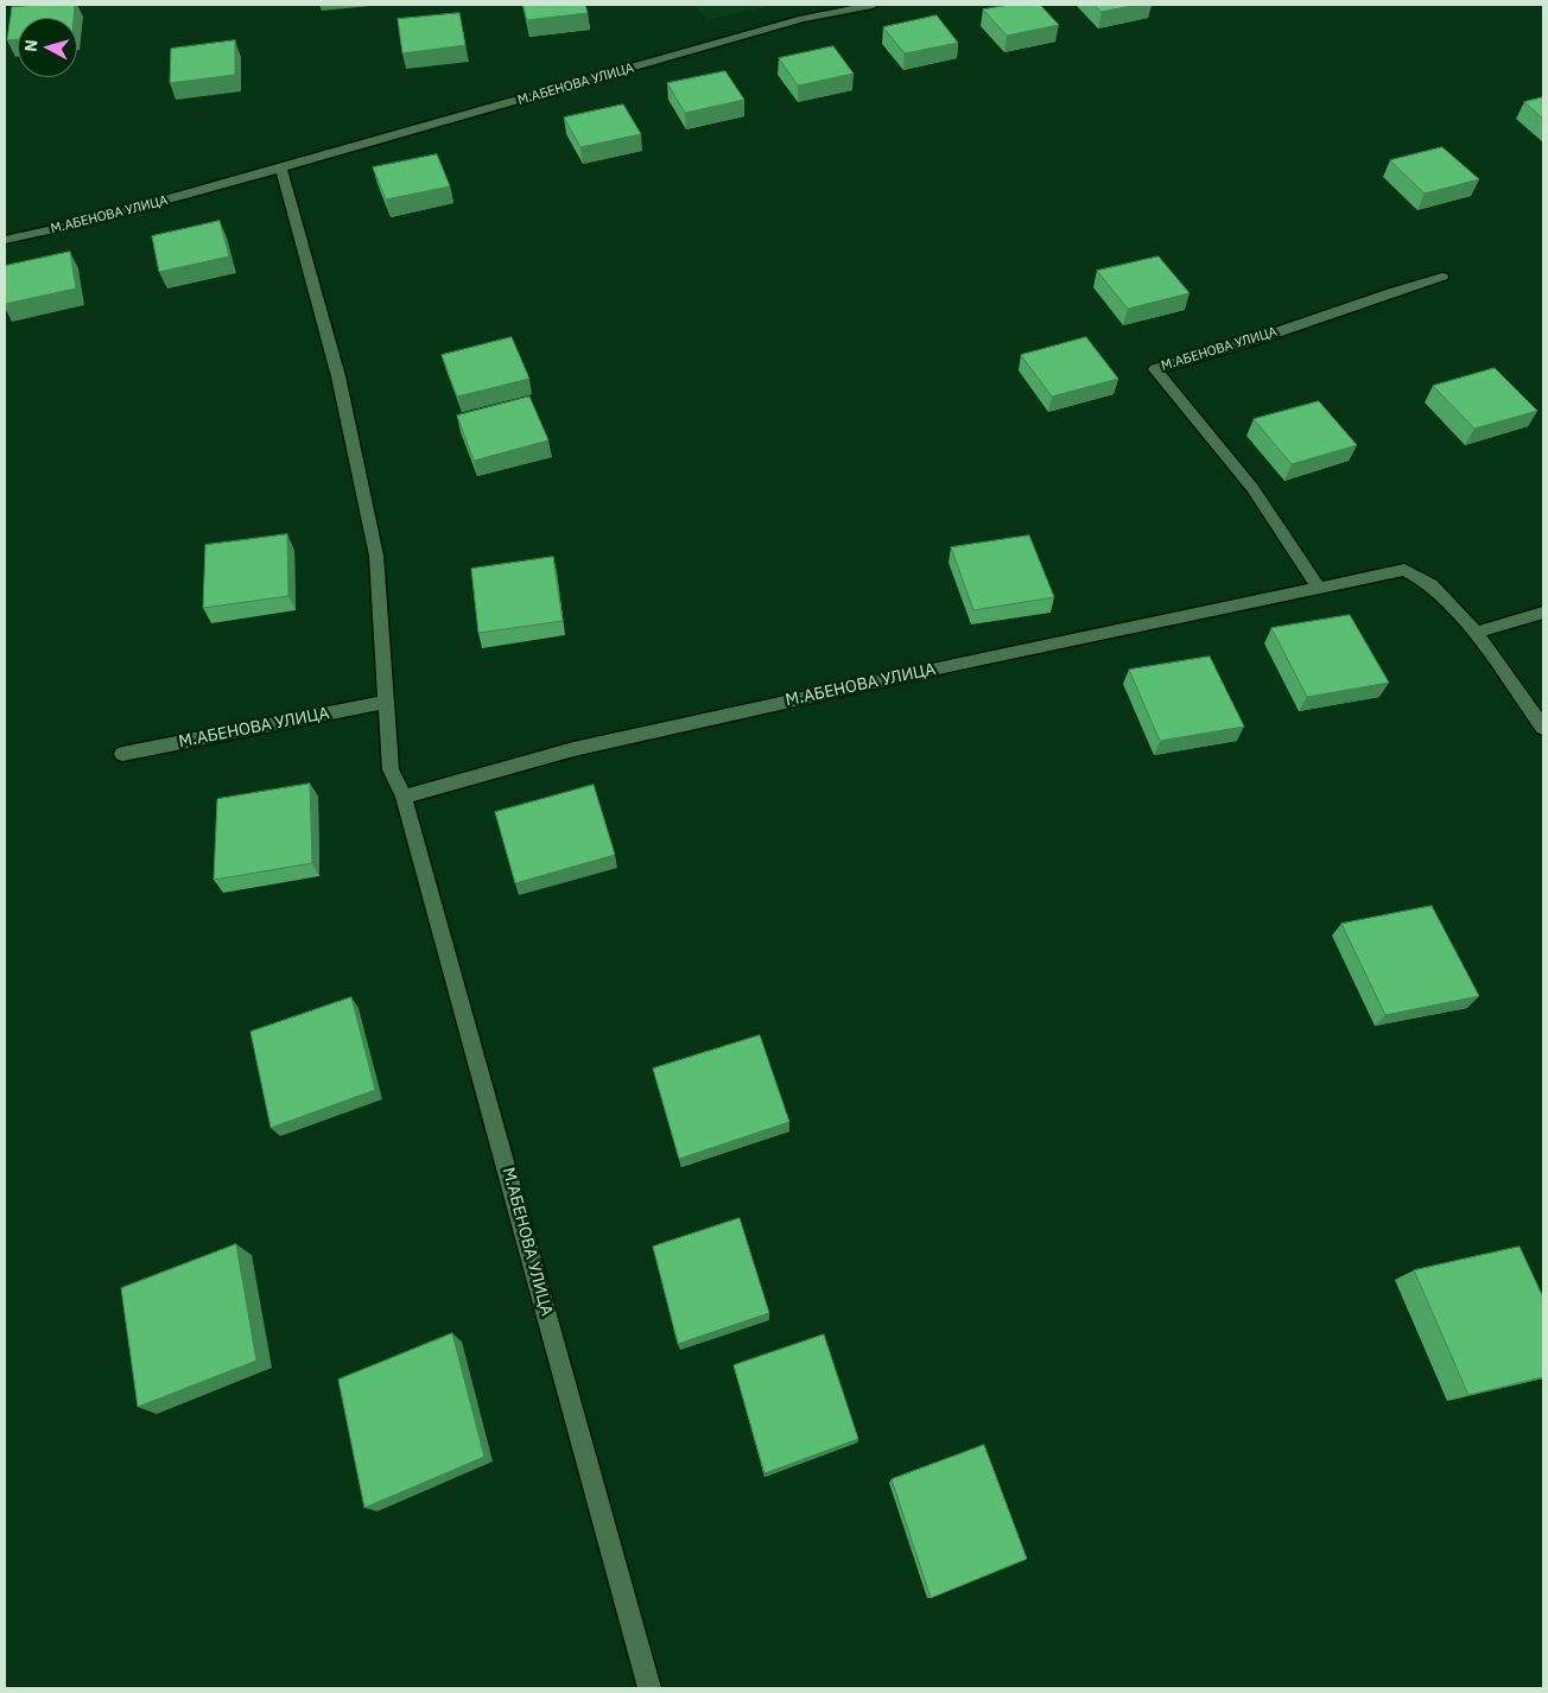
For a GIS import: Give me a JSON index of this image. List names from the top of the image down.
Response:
{
  "streets": {
    "street": ["М.АБЕНОВА УЛИЦА"]
  },
  "north": "left"
}
